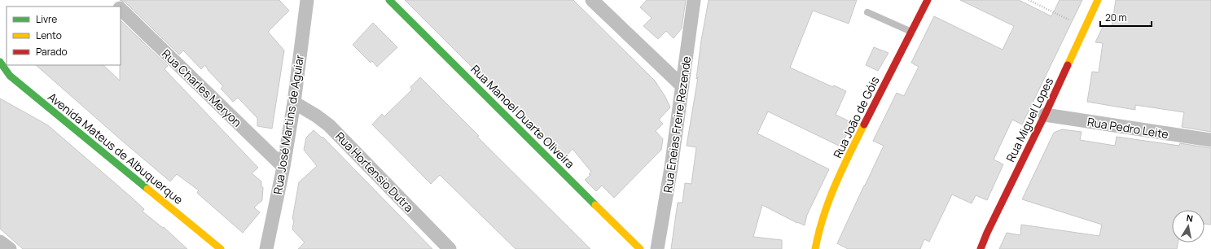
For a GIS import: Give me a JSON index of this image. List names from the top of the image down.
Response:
{
  "streets": {
    "street": [
      "Rua Charles Meryon",
      "Rua Manoel Duarte Oliveira",
      "Rua João de Góis",
      "Rua Miguel Lopes",
      "Rua José Martins de Aguiar",
      "Rua Eneias Freire Rezende",
      "Rua Pedro Leite",
      "Avenida Mateus de Albuquerque",
      "Rua Hortensio Dutra"
    ]
  },
  "crossings": [
    ["Rua Charles Meryon", "Rua José Martins de Aguiar"],
    ["Rua Miguel Lopes", "Rua Pedro Leite"],
    ["Rua José Martins de Aguiar", "Rua Hortensio Dutra"]
  ],
  "legend": ["Livre", "Lento", "Parado"],
  "scale_bar": "20 m",
  "north": "top"
}
